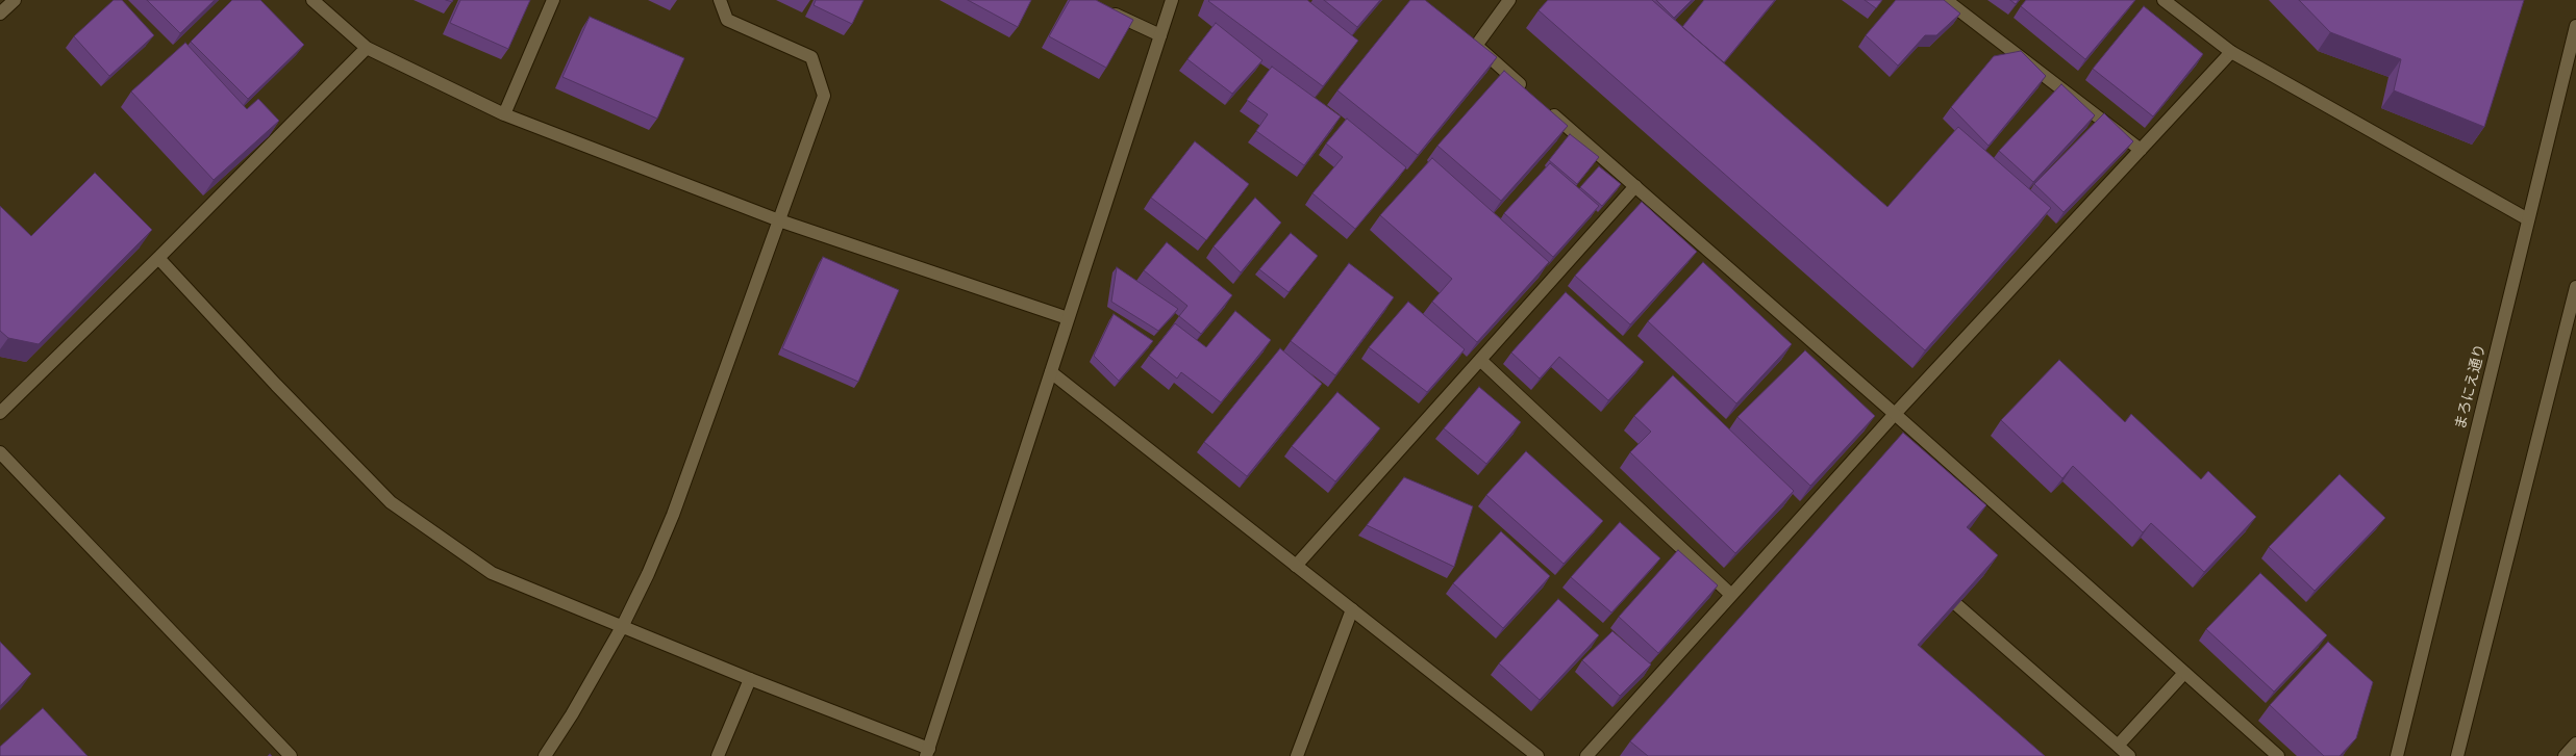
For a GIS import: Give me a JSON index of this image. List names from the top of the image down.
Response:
{
  "streets": {
    "street": ["まろにえ通り"]
  }
}
